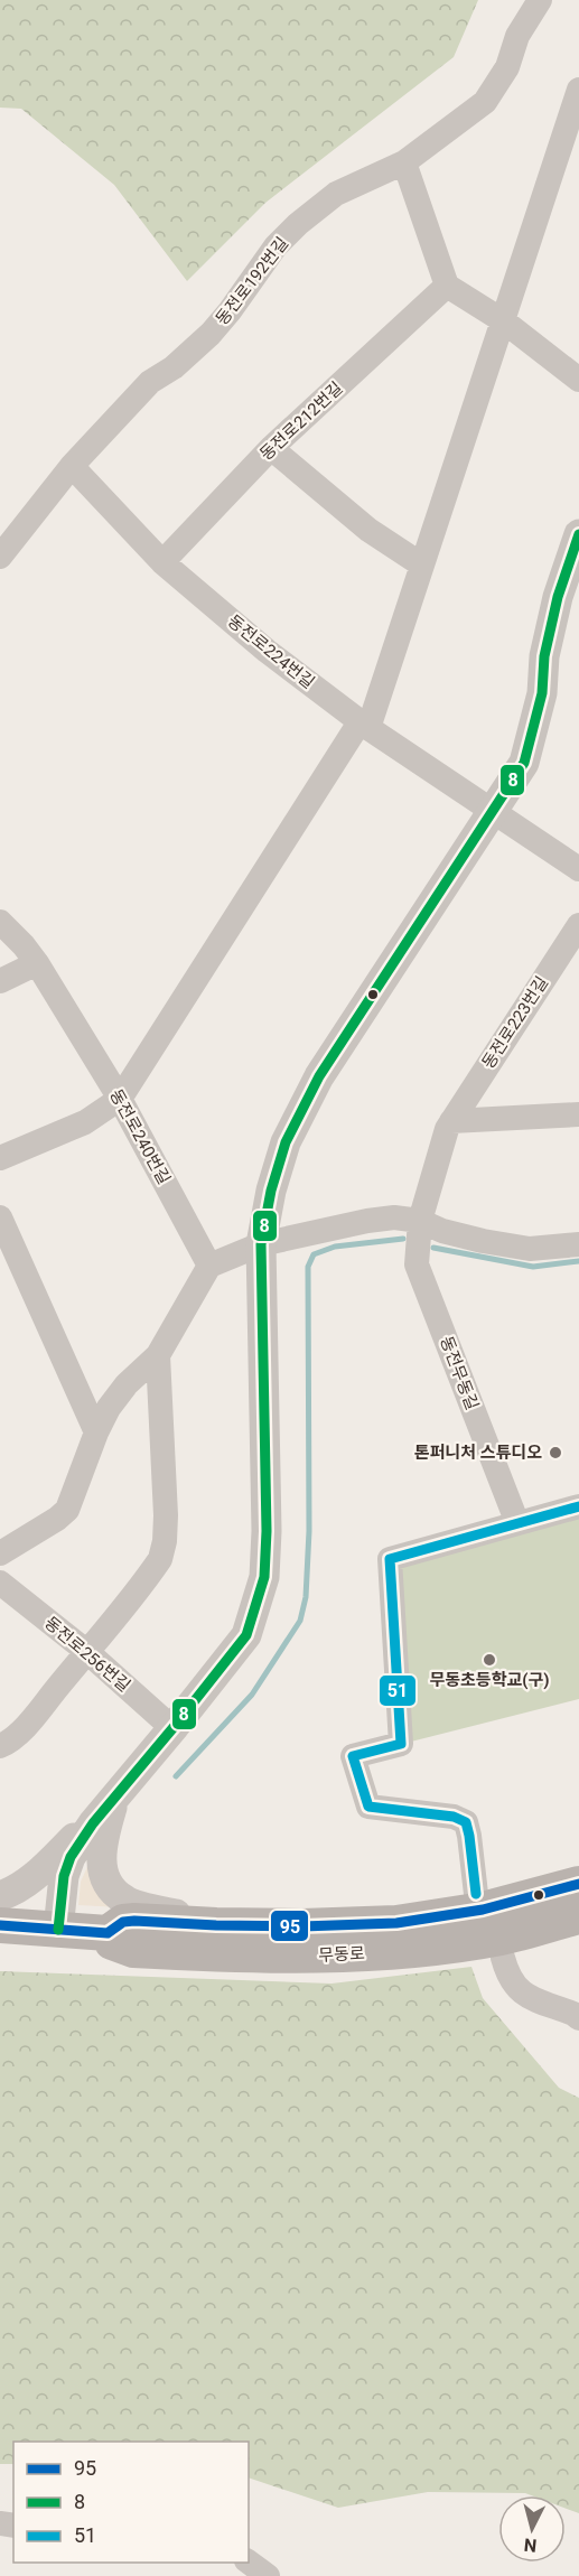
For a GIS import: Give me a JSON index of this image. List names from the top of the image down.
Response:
{
  "streets": {
    "main road": ["무동로"],
    "street": [
      "동전로192번길",
      "동전로212번길",
      "동전로224번길",
      "동전로223번길",
      "동전로240번길",
      "동전무동길",
      "동전로256번길"
    ]
  },
  "crossings": [
    ["동전로192번길", "동전로224번길"],
    ["동전로212번길", "동전로224번길"],
    ["동전로223번길", "동전무동길"]
  ],
  "places": ["톤퍼니처 스튜디오", "무동초등학교(구)"],
  "lines": ["transit line 8", "transit line 51", "transit line 95"],
  "legend": ["95", "8", "51"],
  "north": "bottom"
}
